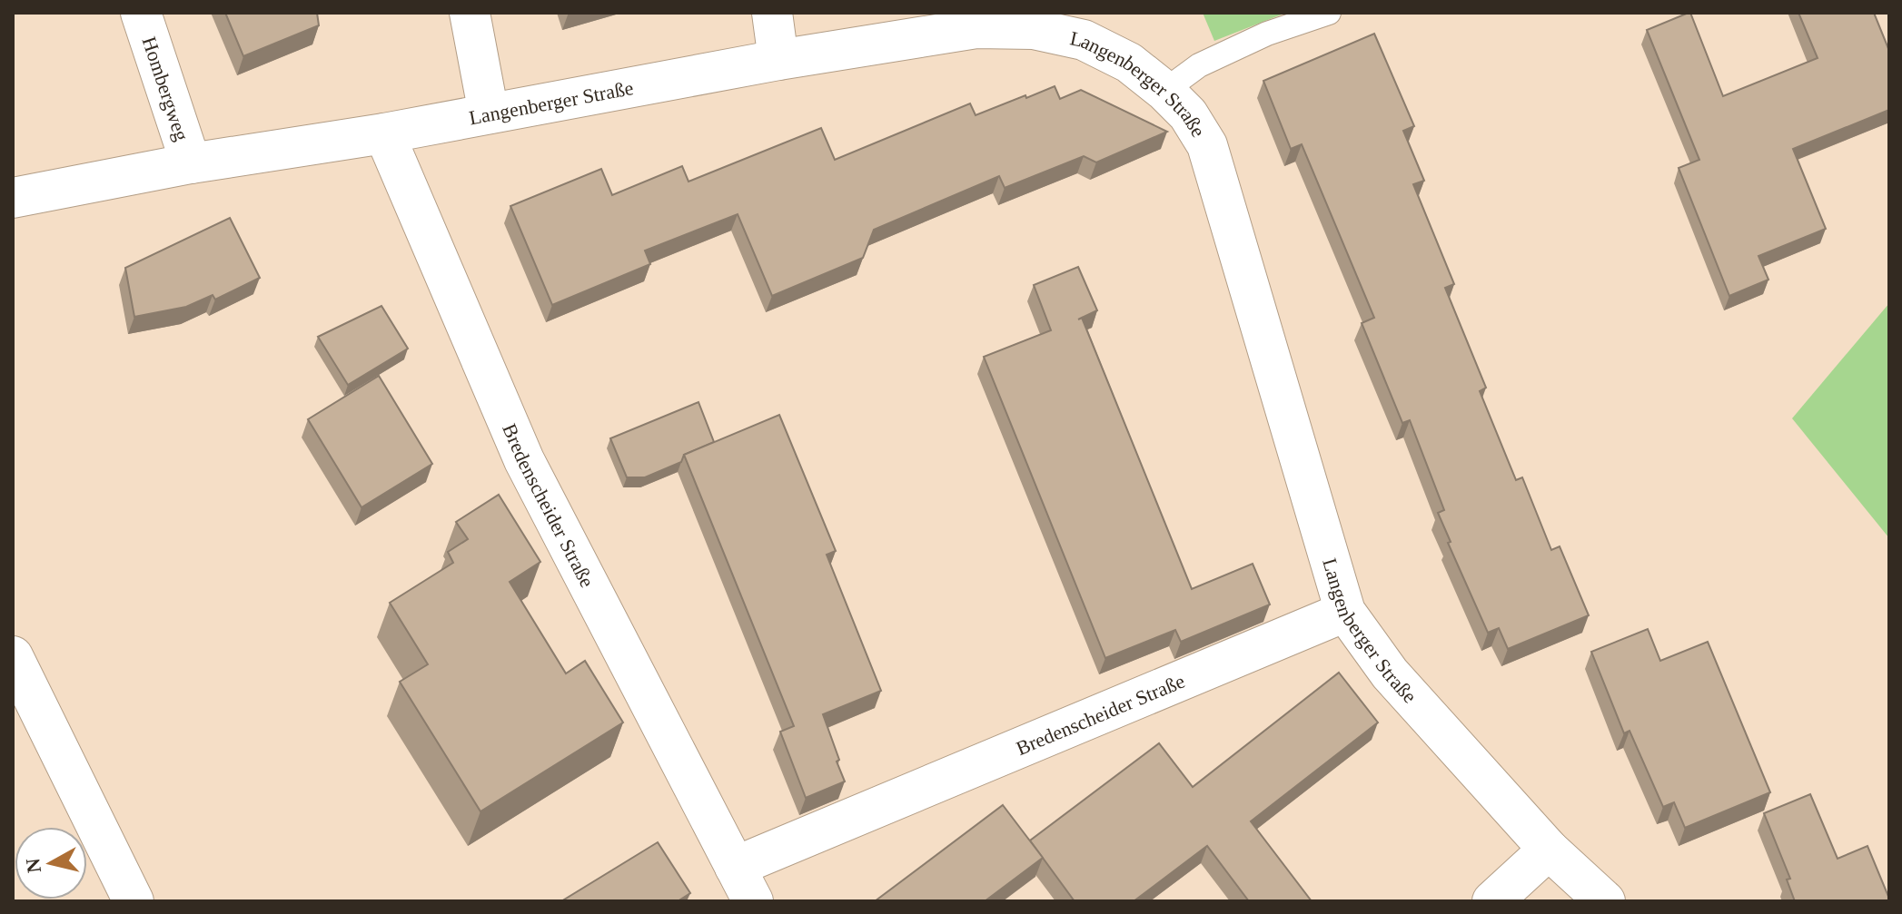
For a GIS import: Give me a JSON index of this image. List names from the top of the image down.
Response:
{
  "streets": {
    "street": ["Hombergweg", "Langenberger Straße", "Bredenscheider Straße"]
  },
  "crossings": [
    ["Hombergweg", "Langenberger Straße"],
    ["Langenberger Straße", "Bredenscheider Straße"]
  ],
  "north": "left"
}
